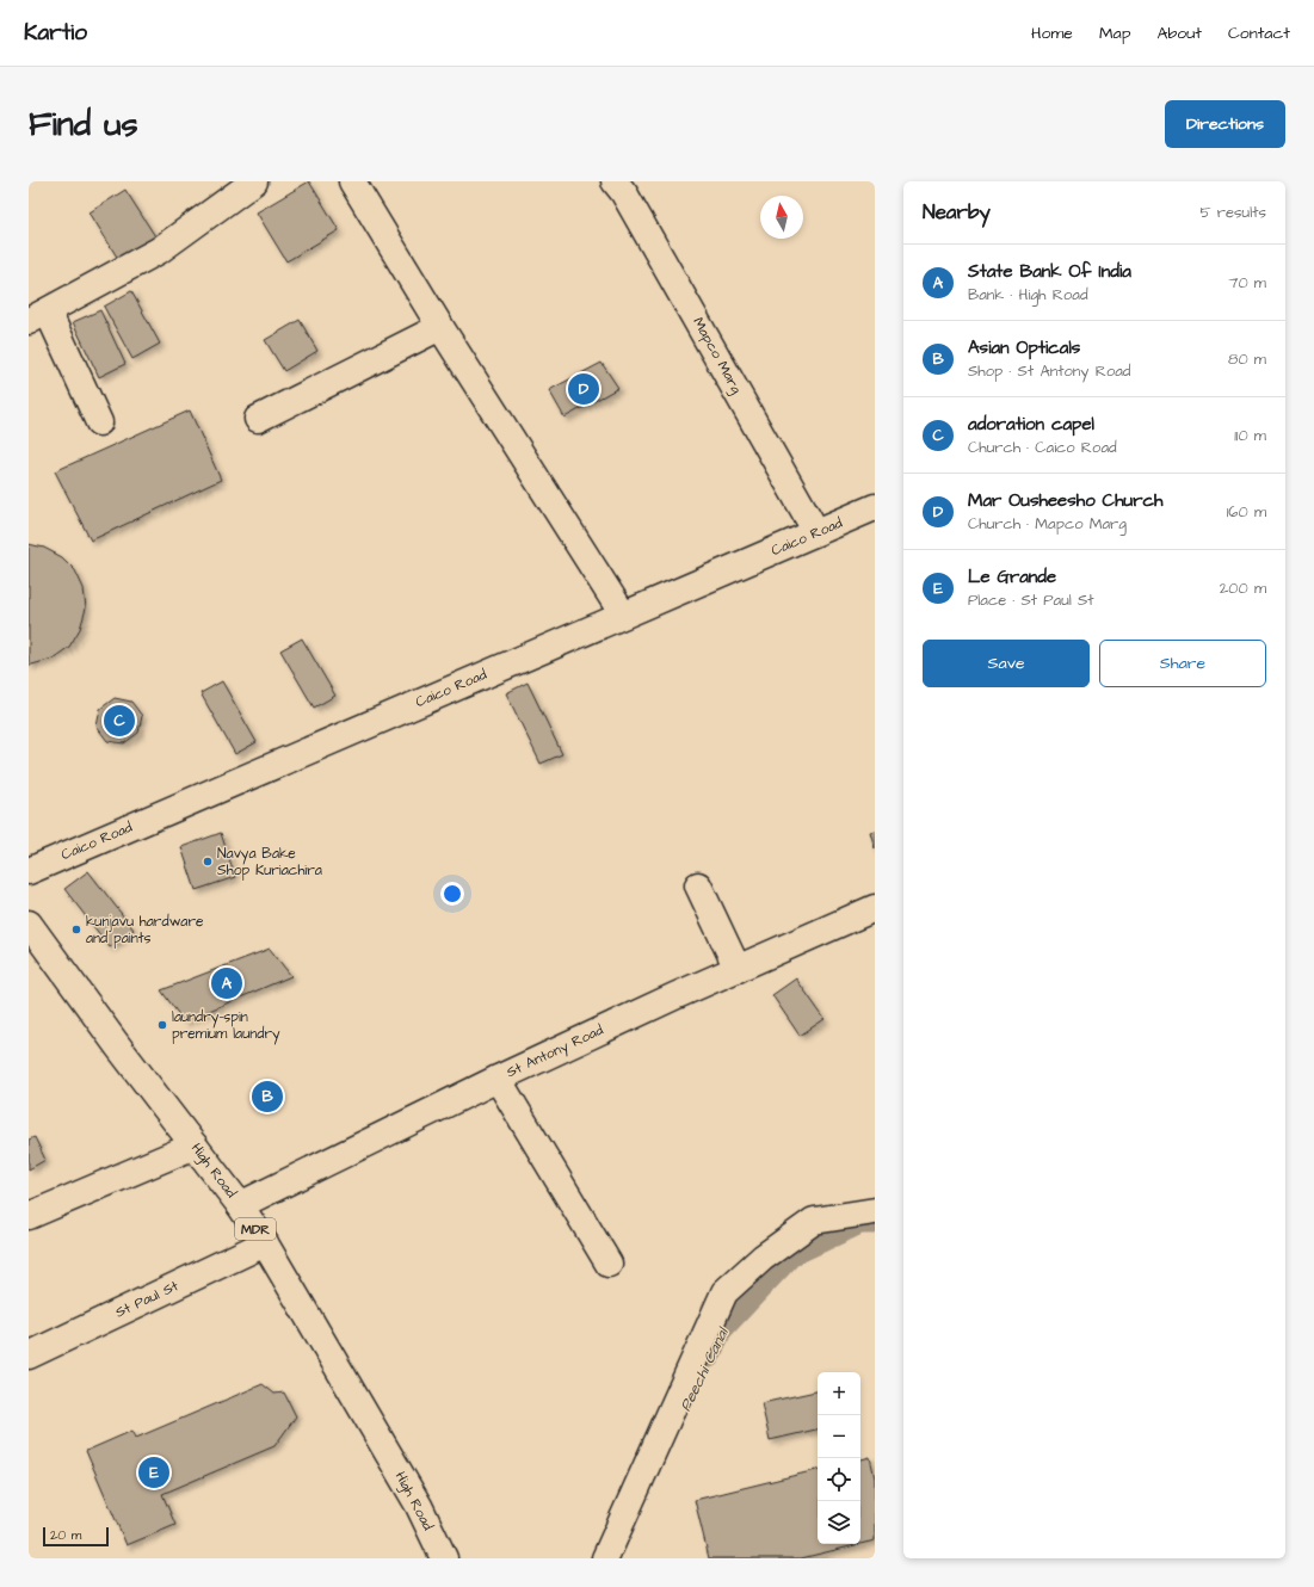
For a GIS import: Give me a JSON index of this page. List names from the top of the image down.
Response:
{
  "streets": {
    "street": [
      "Mapco Marg",
      "Caico Road",
      "St Antony Road",
      "High Road",
      "MDR",
      "St Paul St"
    ]
  },
  "crossings": [
    ["Mapco Marg", "Caico Road"],
    ["St Antony Road", "High Road"],
    ["High Road", "St Paul St"]
  ],
  "water": ["Peechi Canal"],
  "places": ["Navya Bake Shop Kuriachira", "kunjavu hardware and paints", "laundry-spin premium laundry"],
  "scale_bar": "20 m",
  "north": "top",
  "page": {
    "header": "Kartio",
    "nav": [
      "Home",
      "Map",
      "About",
      "Contact"
    ],
    "buttons": [
      "Directions",
      ["Save", "Share"]
    ],
    "title": "Find us",
    "heading": ["Nearby", "5 results"],
    "list": [
      {
        "mark": "A",
        "name": "State Bank Of India",
        "note": "Bank · High Road",
        "value": "70 m"
      },
      {
        "mark": "B",
        "name": "Asian Opticals",
        "note": "Shop · St Antony Road",
        "value": "80 m"
      },
      {
        "mark": "C",
        "name": "adoration capel",
        "note": "Church · Caico Road",
        "value": "110 m"
      },
      {
        "mark": "D",
        "name": "Mar Ousheesho Church",
        "note": "Church · Mapco Marg",
        "value": "160 m"
      },
      {
        "mark": "E",
        "name": "Le Grande",
        "note": "Place · St Paul St",
        "value": "200 m"
      }
    ],
    "pins": [
      "D",
      "C",
      "A",
      "B",
      "E"
    ],
    "map_buttons": ["+", "−"],
    "scale": "20 m"
  }
}
